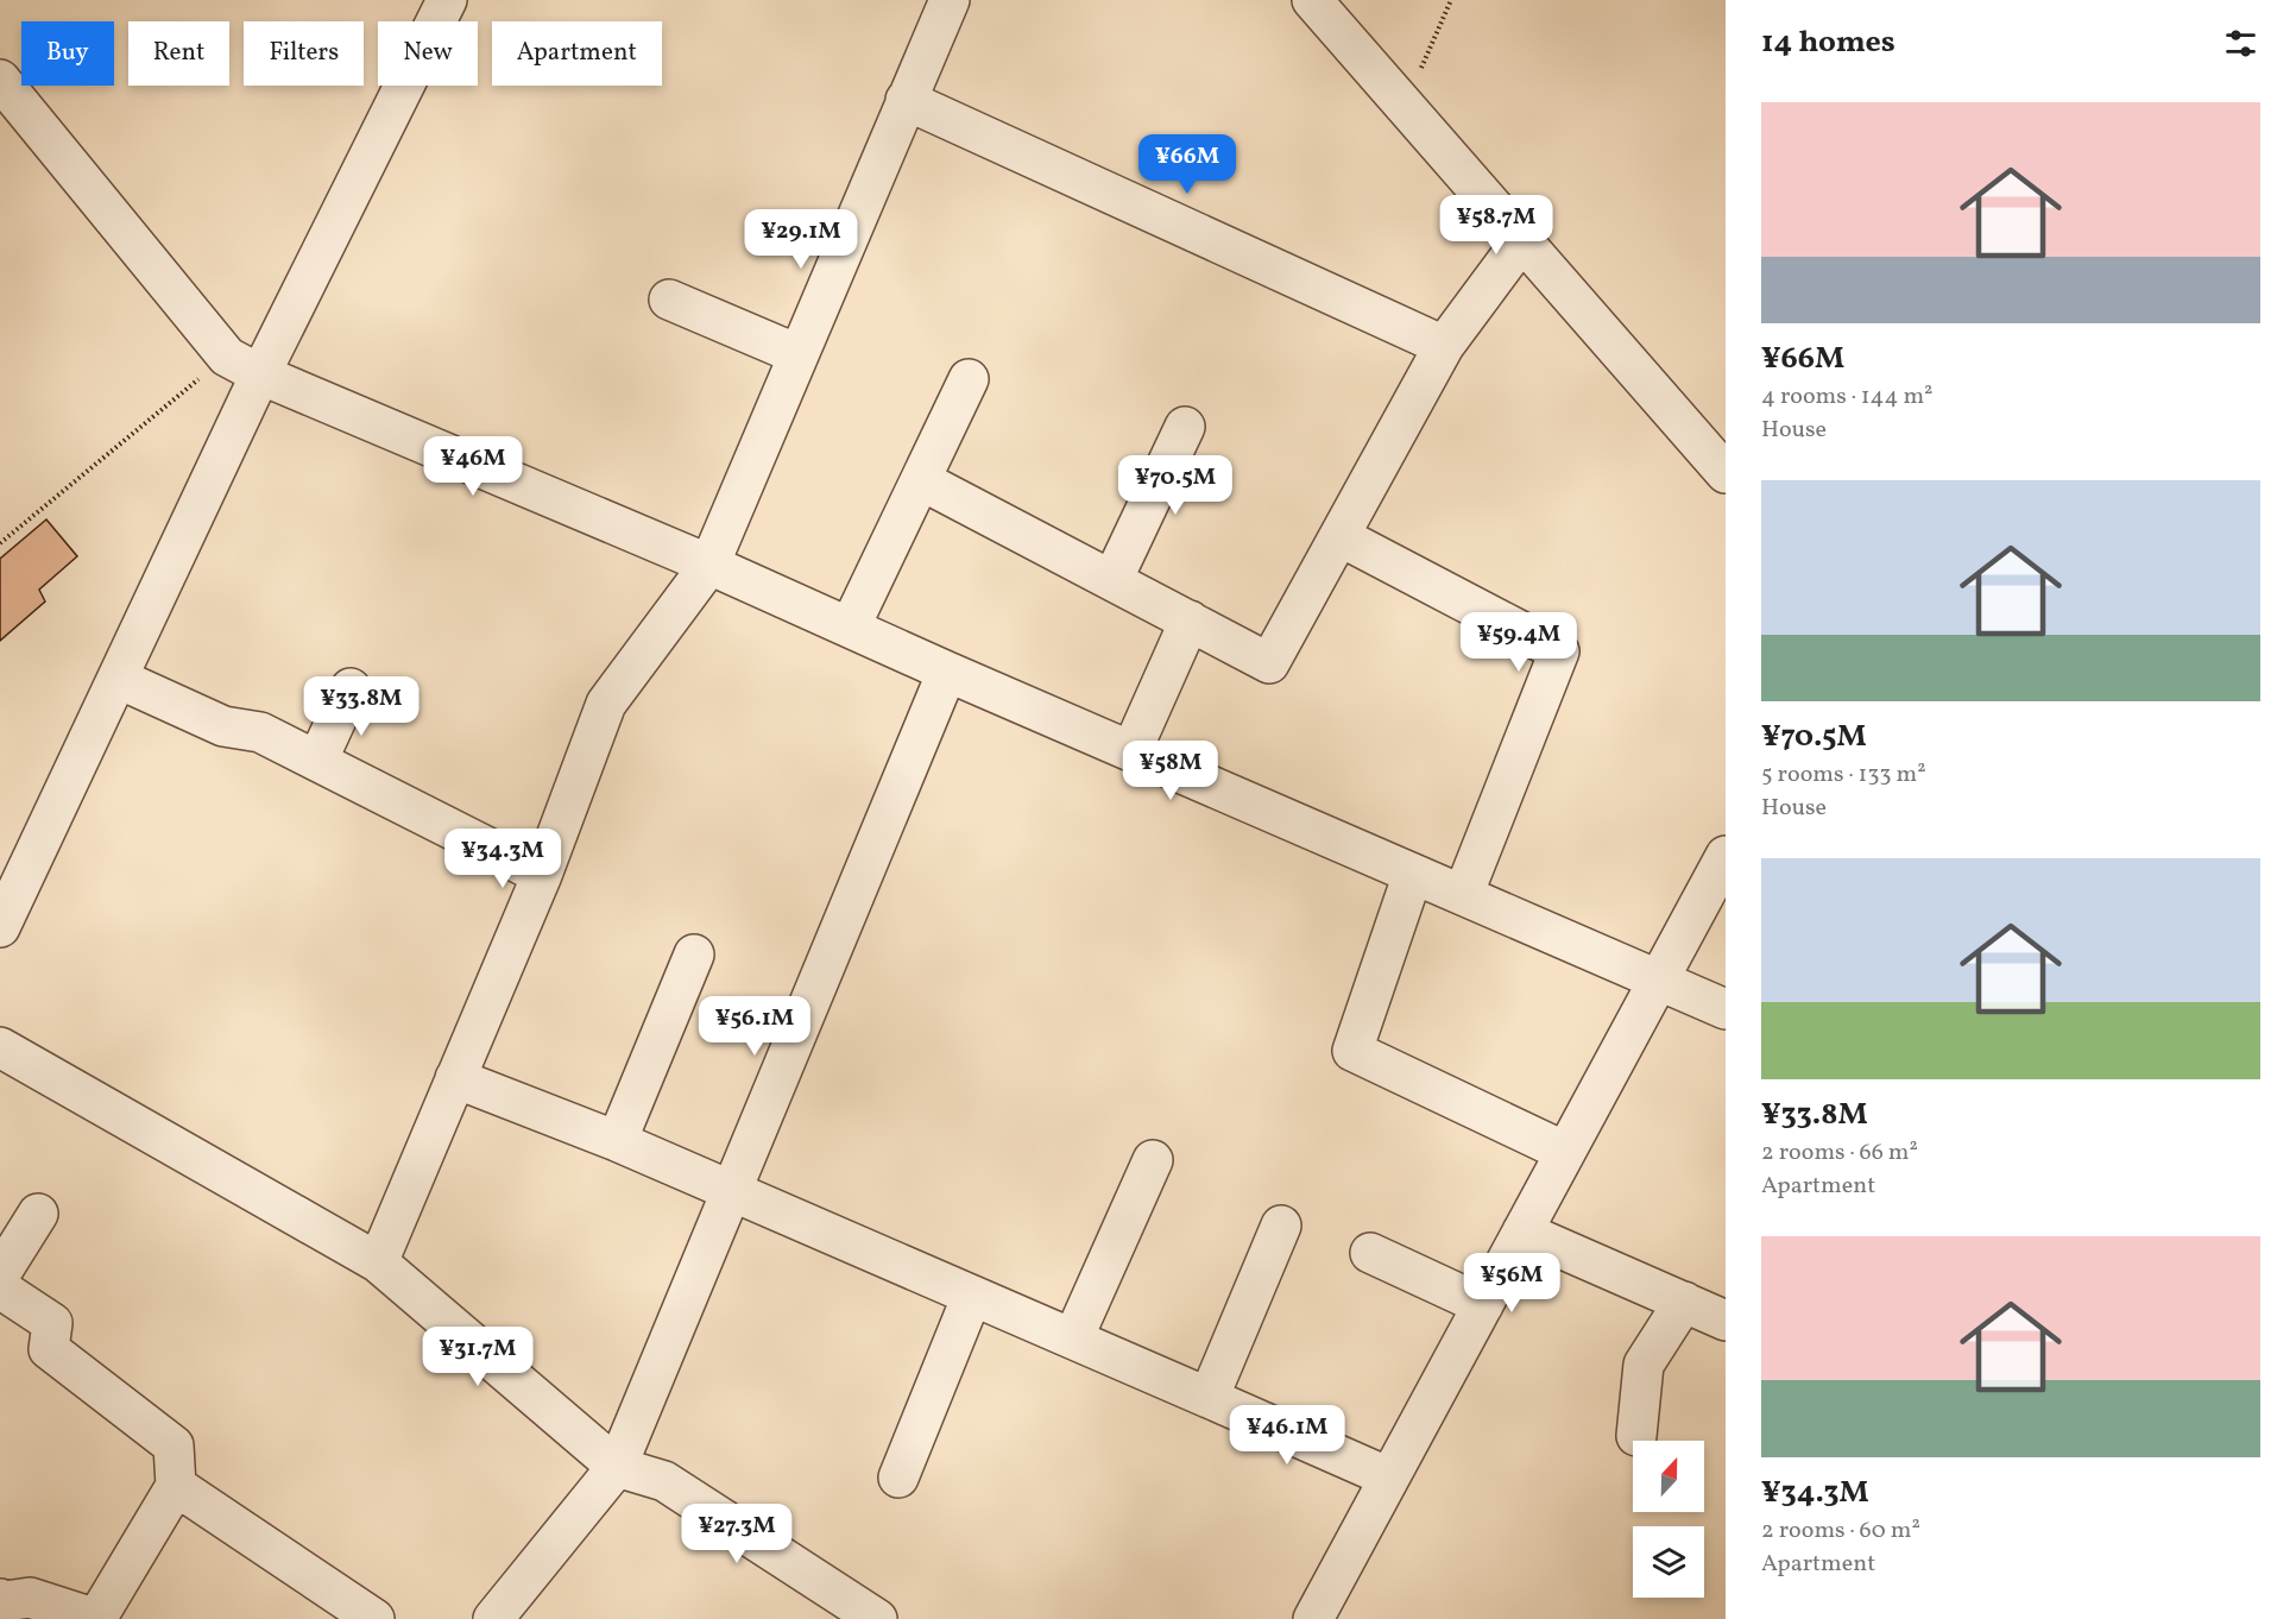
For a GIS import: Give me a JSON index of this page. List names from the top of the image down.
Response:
{
  "north": "top",
  "page": {
    "heading": "14 homes",
    "chip": [
      "Buy",
      "Rent",
      "Filters",
      "New",
      "Apartment"
    ],
    "list": [
      {
        "name": "¥66M",
        "note": "4 rooms · 144 m² · House"
      },
      {
        "name": "¥70.5M",
        "note": "5 rooms · 133 m² · House"
      },
      {
        "name": "¥33.8M",
        "note": "2 rooms · 66 m² · Apartment"
      },
      {
        "name": "¥34.3M",
        "note": "2 rooms · 60 m² · Apartment"
      }
    ],
    "price": [
      "¥66M",
      "¥58.7M",
      "¥29.1M",
      "¥46M",
      "¥70.5M",
      "¥59.4M",
      "¥33.8M",
      "¥58M",
      "¥34.3M",
      "¥56.1M",
      "¥56M",
      "¥31.7M",
      "¥46.1M",
      "¥27.3M"
    ]
  }
}
